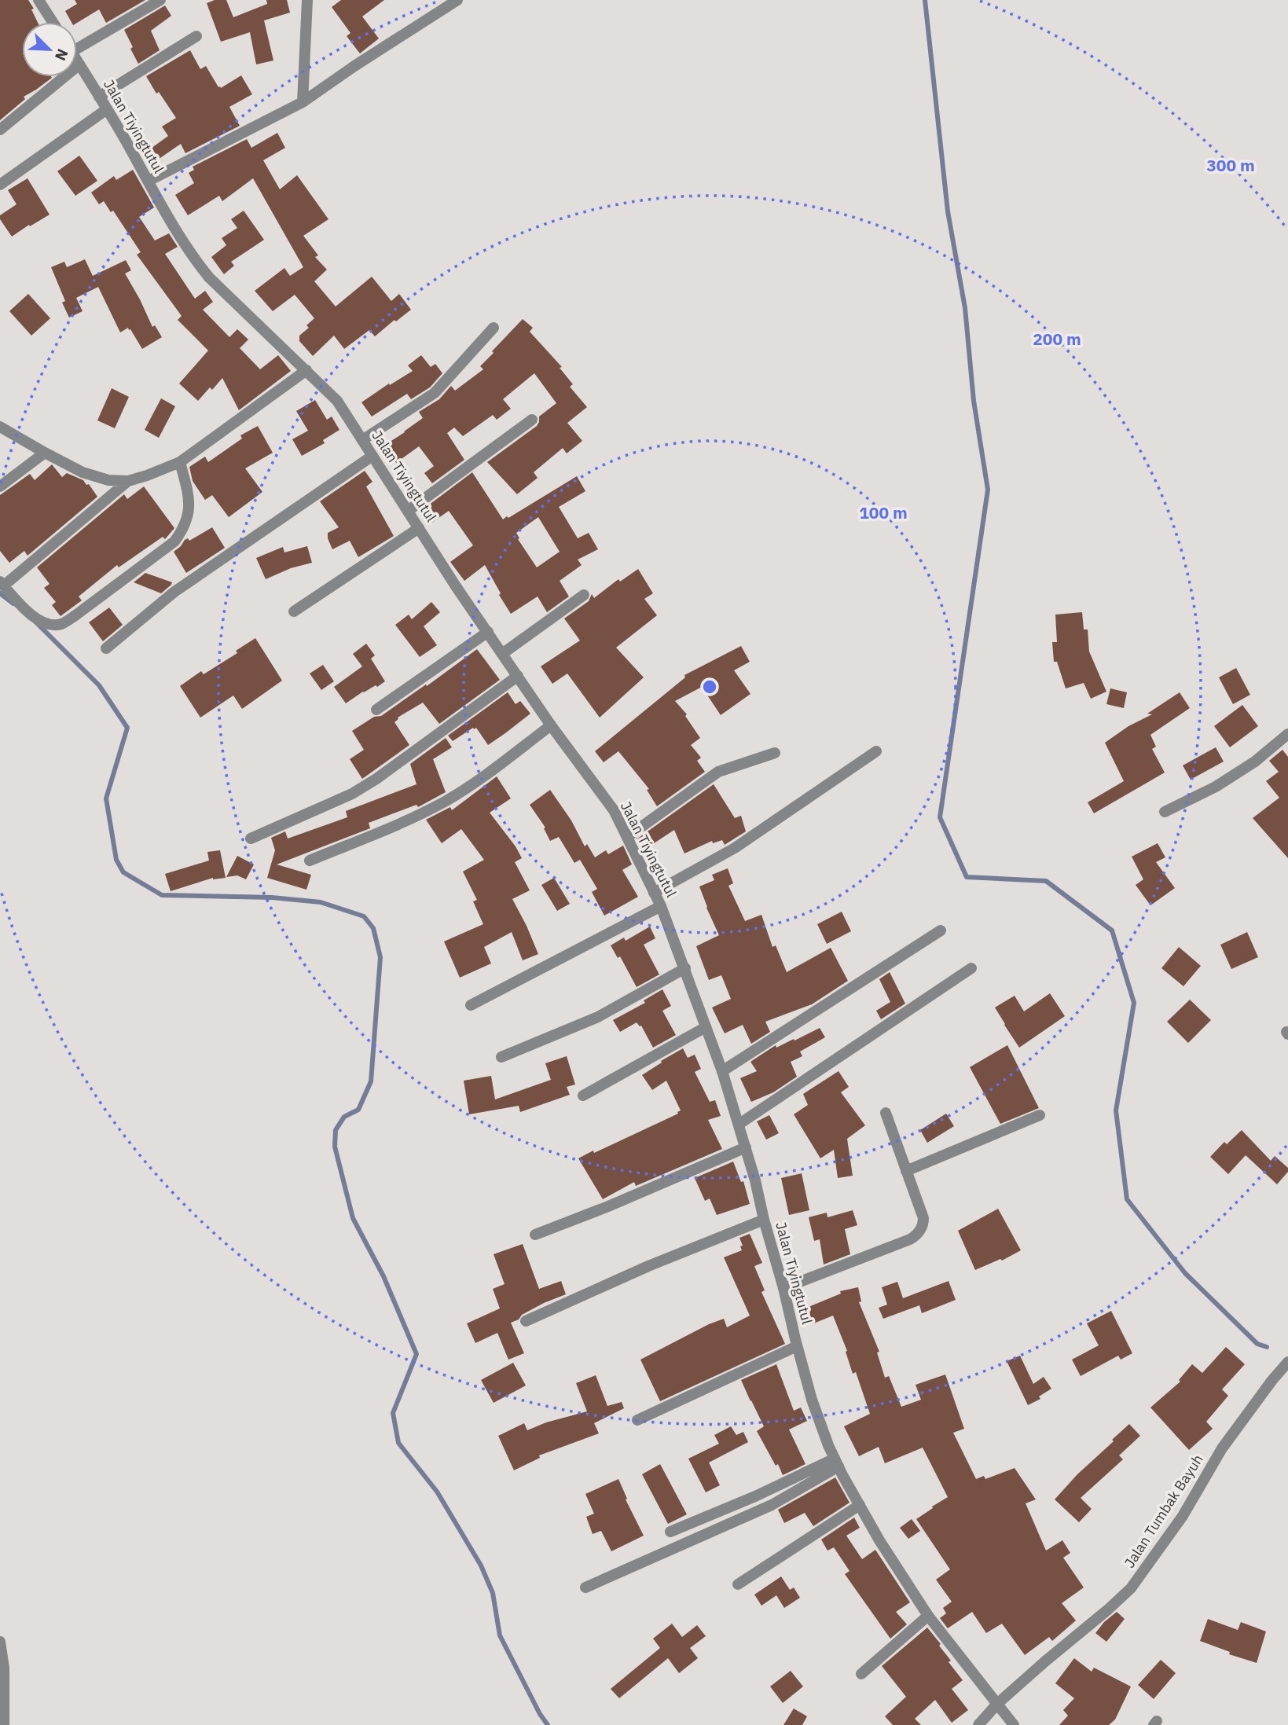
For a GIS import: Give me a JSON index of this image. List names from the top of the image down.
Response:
{
  "streets": {
    "street": ["Jalan Tiyingtutul", "Jalan Tumbak Bayuh"]
  },
  "crossings": [
    ["Jalan Tiyingtutul", "Jalan Tumbak Bayuh"]
  ],
  "north": "bottom right",
  "rings": ["300 m", "200 m", "100 m"]
}
